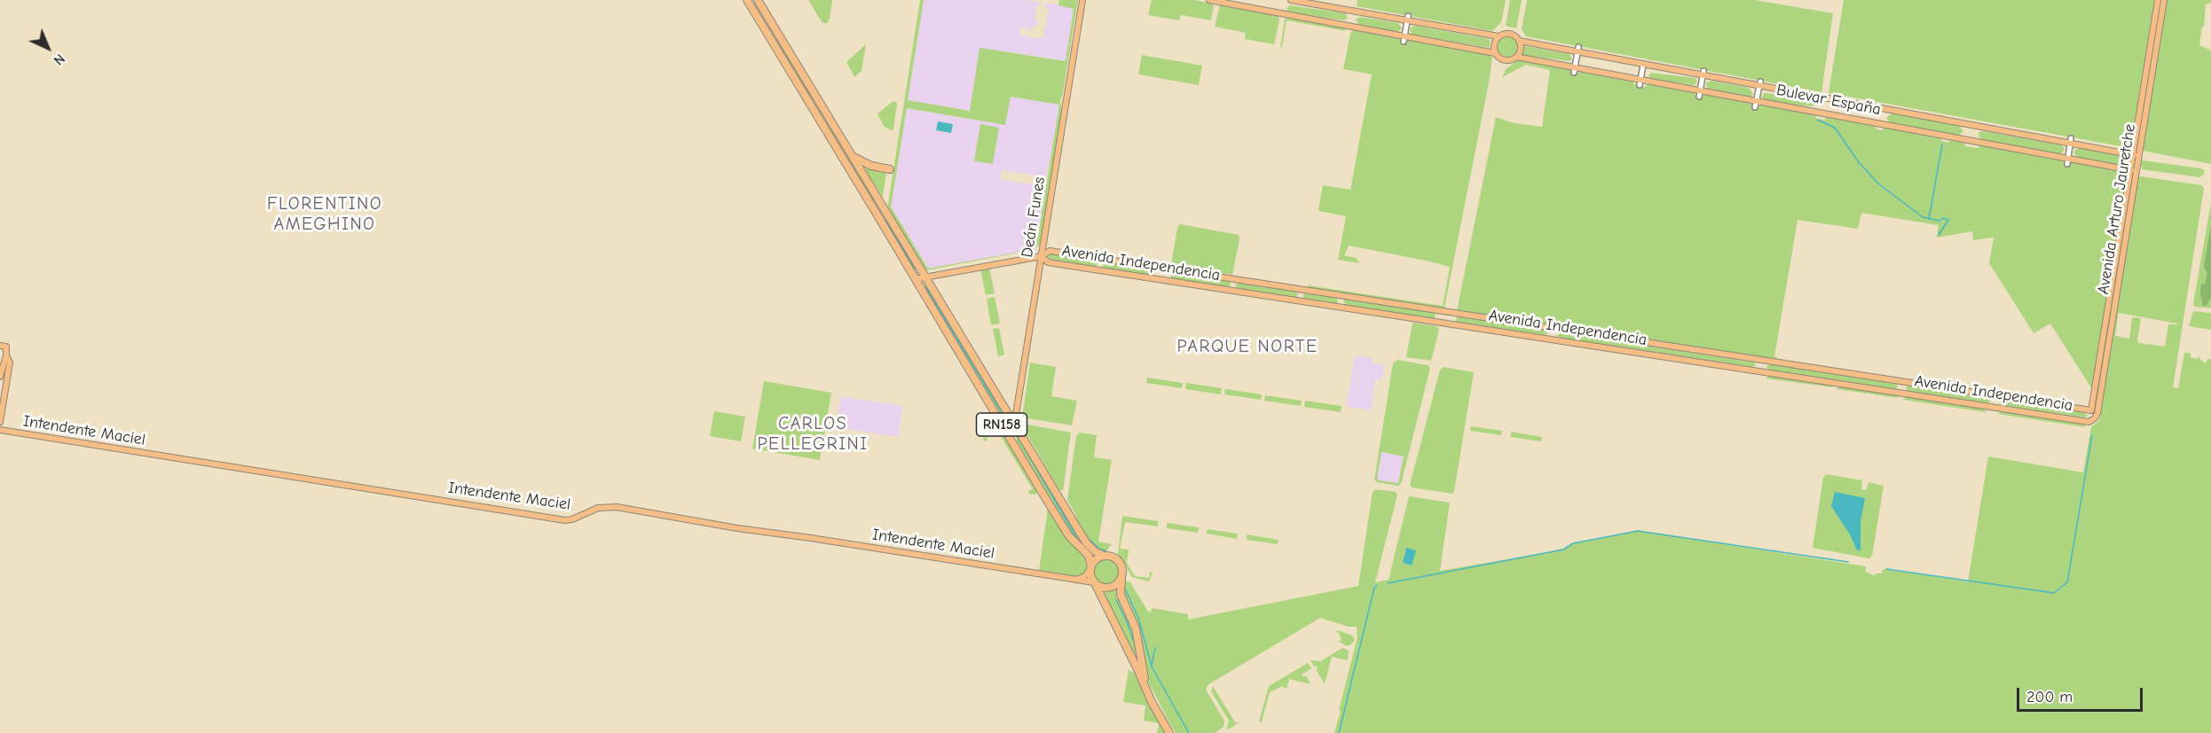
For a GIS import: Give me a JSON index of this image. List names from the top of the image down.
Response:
{
  "streets": {
    "highway": ["RN158"],
    "main road": [
      "Bulevar España",
      "Avenida Arturo Jauretche",
      "Deán Funes",
      "Avenida Independencia",
      "Intendente Maciel"
    ]
  },
  "crossings": [
    ["Bulevar España", "Avenida Arturo Jauretche"],
    ["Avenida Arturo Jauretche", "Avenida Independencia"],
    ["Deán Funes", "Avenida Independencia"],
    ["Deán Funes", "RN158"],
    ["Avenida Independencia", "RN158"],
    ["RN158", "Intendente Maciel"]
  ],
  "districts": ["FLORENTINO AMEGHINO", "PARQUE NORTE", "CARLOS PELLEGRINI"],
  "scale_bar": "200 m",
  "north": "bottom right"
}
